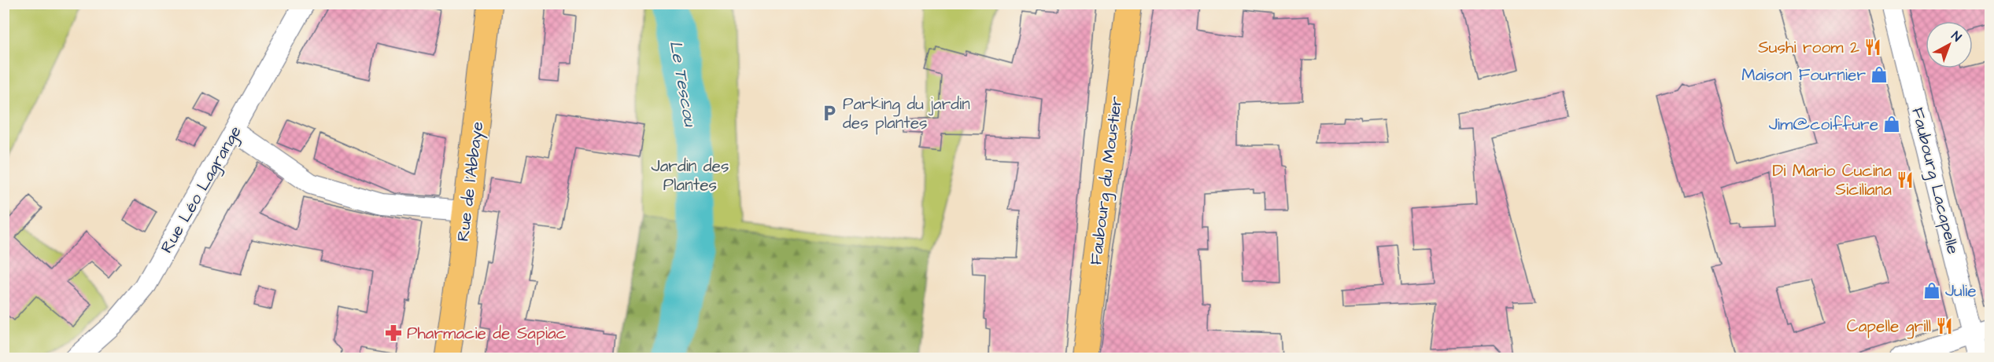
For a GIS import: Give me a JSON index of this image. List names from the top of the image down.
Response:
{
  "streets": {
    "main road": ["Faubourg du Moustier", "Rue de l'Abbaye"],
    "street": ["Faubourg Lacapelle", "Rue Léo Lagrange"]
  },
  "water": ["Le Tescou"],
  "parks": ["Jardin des Plantes"],
  "places": {
    "restaurant": ["Sushi room 2", "Di Mario Cucina Siciliana", "Capelle grill"],
    "shop": ["Maison Fournier", "Jim@coiffure", "Julie"],
    "parking": ["Parking du jardin des plantes"],
    "pharmacy": ["Pharmacie de Sapiac"]
  },
  "north": "top right"
}
